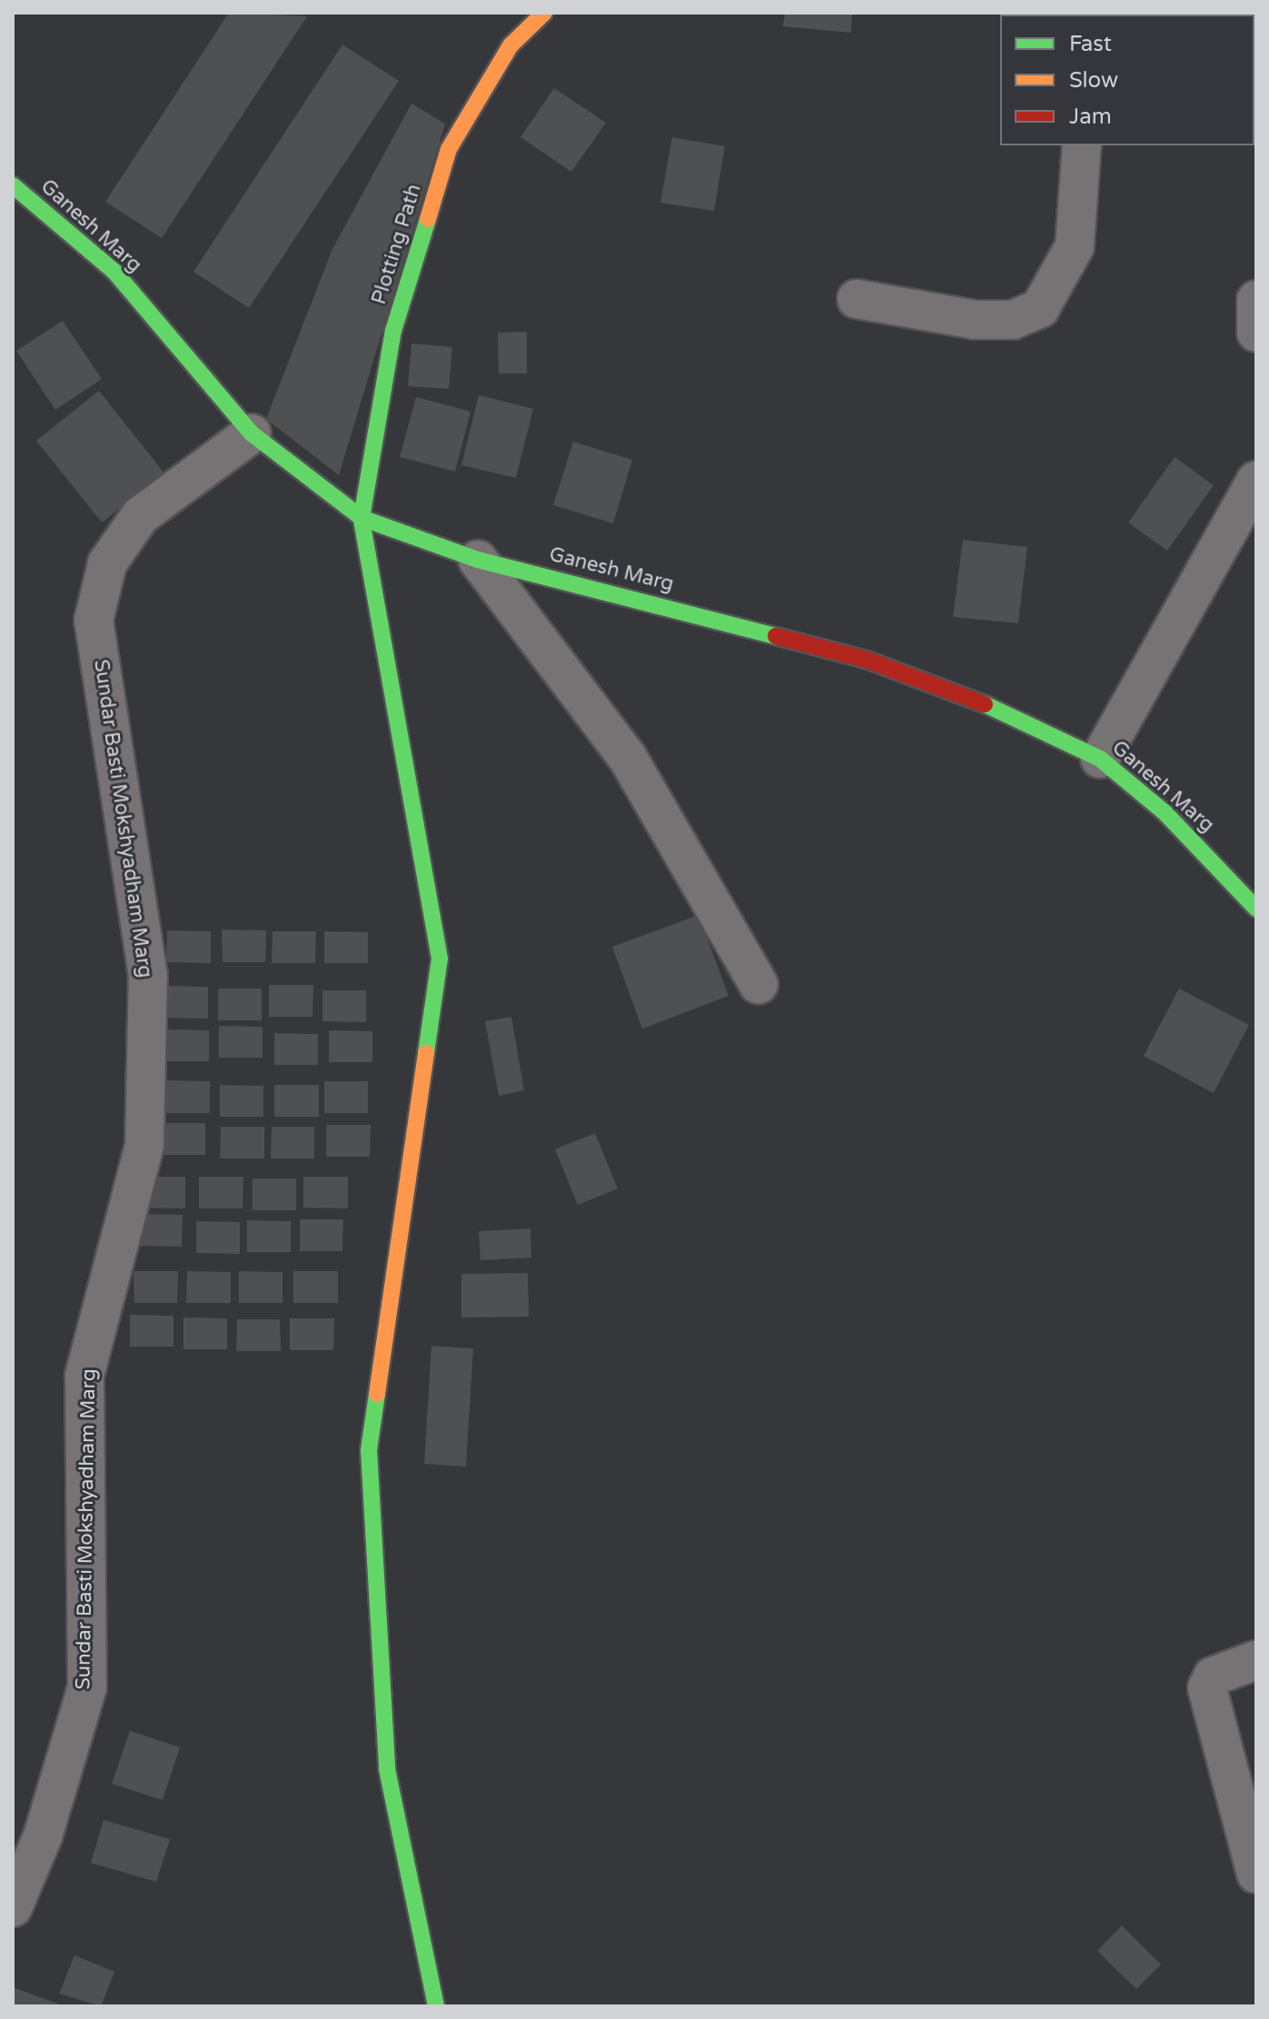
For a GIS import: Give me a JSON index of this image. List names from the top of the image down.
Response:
{
  "streets": {
    "street": ["Ganesh Marg", "Plotting Path", "Sundar Basti Mokshyadham Marg"]
  },
  "crossings": [
    ["Ganesh Marg", "Plotting Path"],
    ["Ganesh Marg", "Sundar Basti Mokshyadham Marg"]
  ],
  "legend": ["Fast", "Slow", "Jam"]
}
